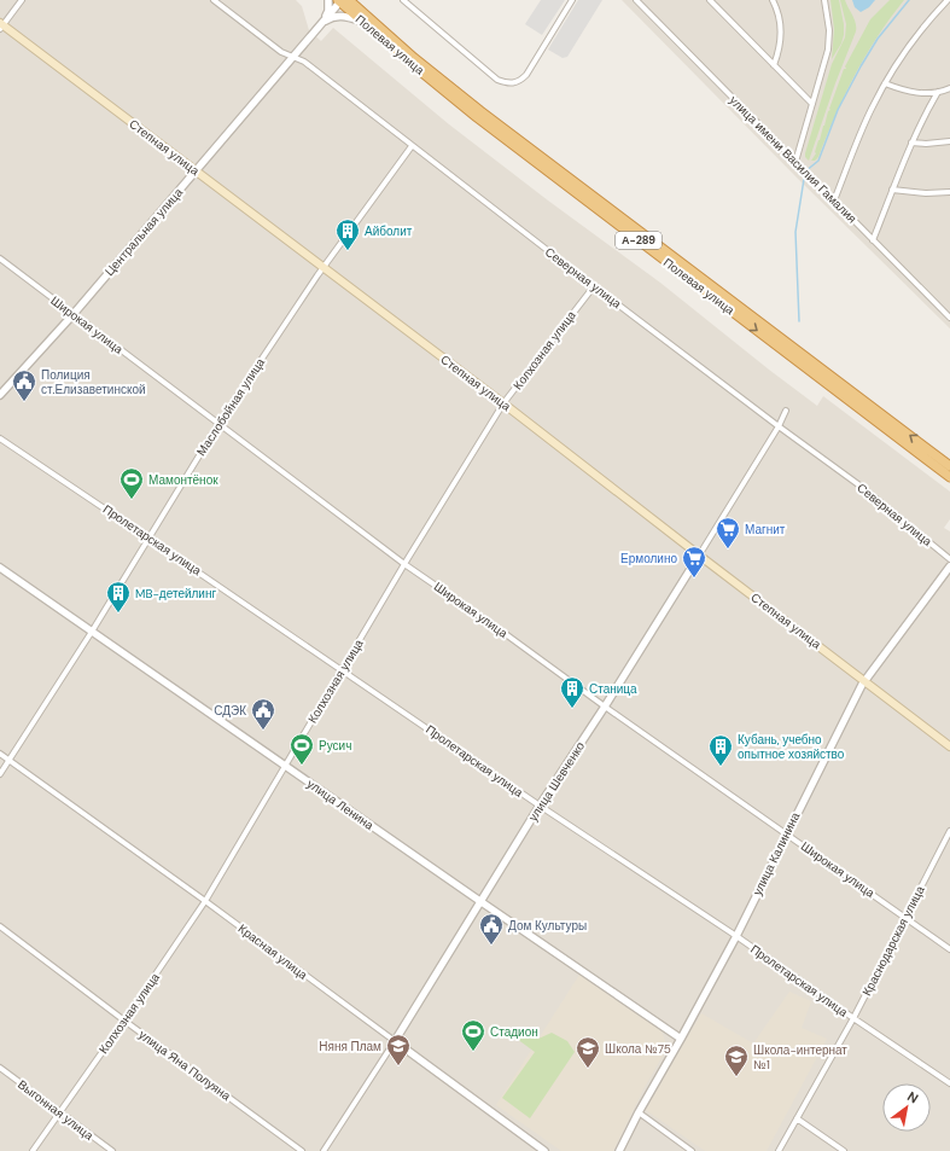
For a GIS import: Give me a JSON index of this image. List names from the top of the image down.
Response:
{
  "streets": {
    "highway": ["Полевая улица", "А-289"],
    "main road": ["Степная улица"],
    "street": [
      "улица имени Василия Гамалия",
      "Центральная улица",
      "Северная улица",
      "Широкая улица",
      "Колхозная улица",
      "Маслобойная улица",
      "Пролетарская улица",
      "улица Шевченко",
      "улица Ленина",
      "улица Калинина",
      "Краснодарская улица",
      "Красная улица",
      "улица Яна Полуяна",
      "Выгонная улица"
    ]
  },
  "crossings": [
    ["Полевая улица", "Центральная улица"],
    ["Полевая улица", "А-289"],
    ["Степная улица", "Центральная улица"],
    ["Степная улица", "Колхозная улица"],
    ["Степная улица", "Маслобойная улица"],
    ["Степная улица", "улица Шевченко"],
    ["Степная улица", "улица Калинина"],
    ["Центральная улица", "А-289"],
    ["Центральная улица", "Северная улица"],
    ["Центральная улица", "Широкая улица"],
    ["Северная улица", "Колхозная улица"],
    ["Северная улица", "Маслобойная улица"],
    ["Северная улица", "улица Шевченко"],
    ["Широкая улица", "Колхозная улица"],
    ["Широкая улица", "Маслобойная улица"],
    ["Широкая улица", "улица Шевченко"],
    ["Широкая улица", "улица Калинина"],
    ["Широкая улица", "Краснодарская улица"],
    ["Колхозная улица", "Пролетарская улица"],
    ["Колхозная улица", "улица Ленина"],
    ["Колхозная улица", "Красная улица"],
    ["Колхозная улица", "улица Яна Полуяна"],
    ["Колхозная улица", "Выгонная улица"],
    ["Маслобойная улица", "Пролетарская улица"],
    ["Маслобойная улица", "улица Ленина"],
    ["Маслобойная улица", "Красная улица"],
    ["Пролетарская улица", "улица Шевченко"],
    ["Пролетарская улица", "улица Калинина"],
    ["Пролетарская улица", "Краснодарская улица"],
    ["улица Шевченко", "улица Ленина"],
    ["улица Шевченко", "Красная улица"],
    ["улица Ленина", "улица Калинина"]
  ],
  "places": {
    "building": [
      "Айболит",
      "MB-детейлинг",
      "Станица",
      "Кубань, учебно опытное хозяйство"
    ],
    "public building": ["Полиция ст.Елизаветинской", "СДЭК", "Дом Культуры"],
    "sports": ["Мамонтёнок", "Русич", "Стадион"],
    "supermarket": ["Магнит", "Ермолино"],
    "school or university": ["Няня Плам", "Школа №75", "Школа-интернат №1"]
  },
  "north": "top right"
}
